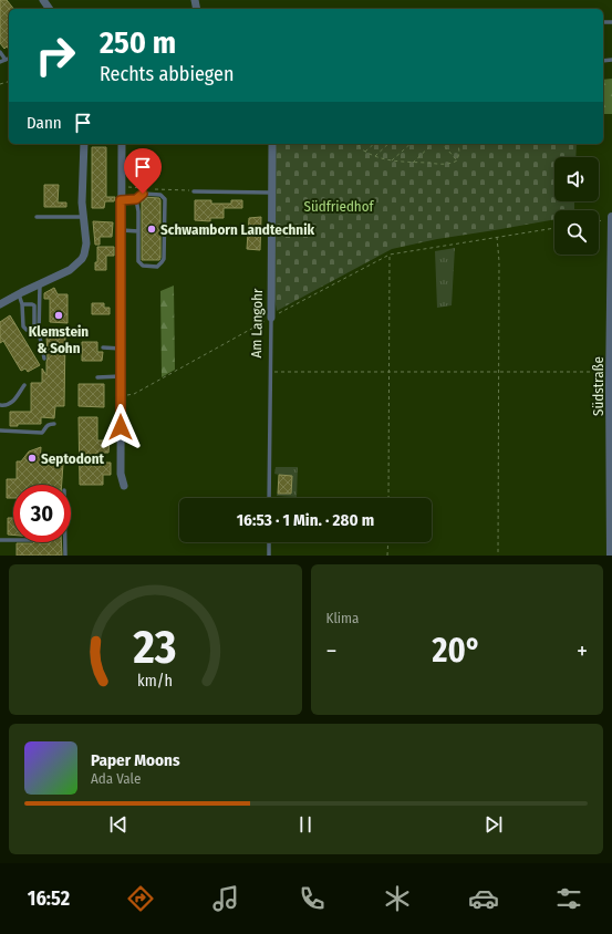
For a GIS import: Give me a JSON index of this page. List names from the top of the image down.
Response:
{
  "streets": {
    "street": ["Am Langohr", "Südstraße"]
  },
  "parks": ["Südfriedhof"],
  "places": ["Schwamborn Landtechnik", "Klemstein & Sohn", "Septodont"],
  "page": {
    "turn": ["250 m", "Rechts abbiegen"],
    "then": "Dann",
    "limit": "30",
    "trip": "16:53 · 1 Min. · 280 m",
    "tile": "Klima",
    "heat": ["−", "20°", "+"],
    "song": ["Paper Moons", "Ada Vale"],
    "tabs": "16:52",
    "gauge": ["23", "km/h"]
  }
}
